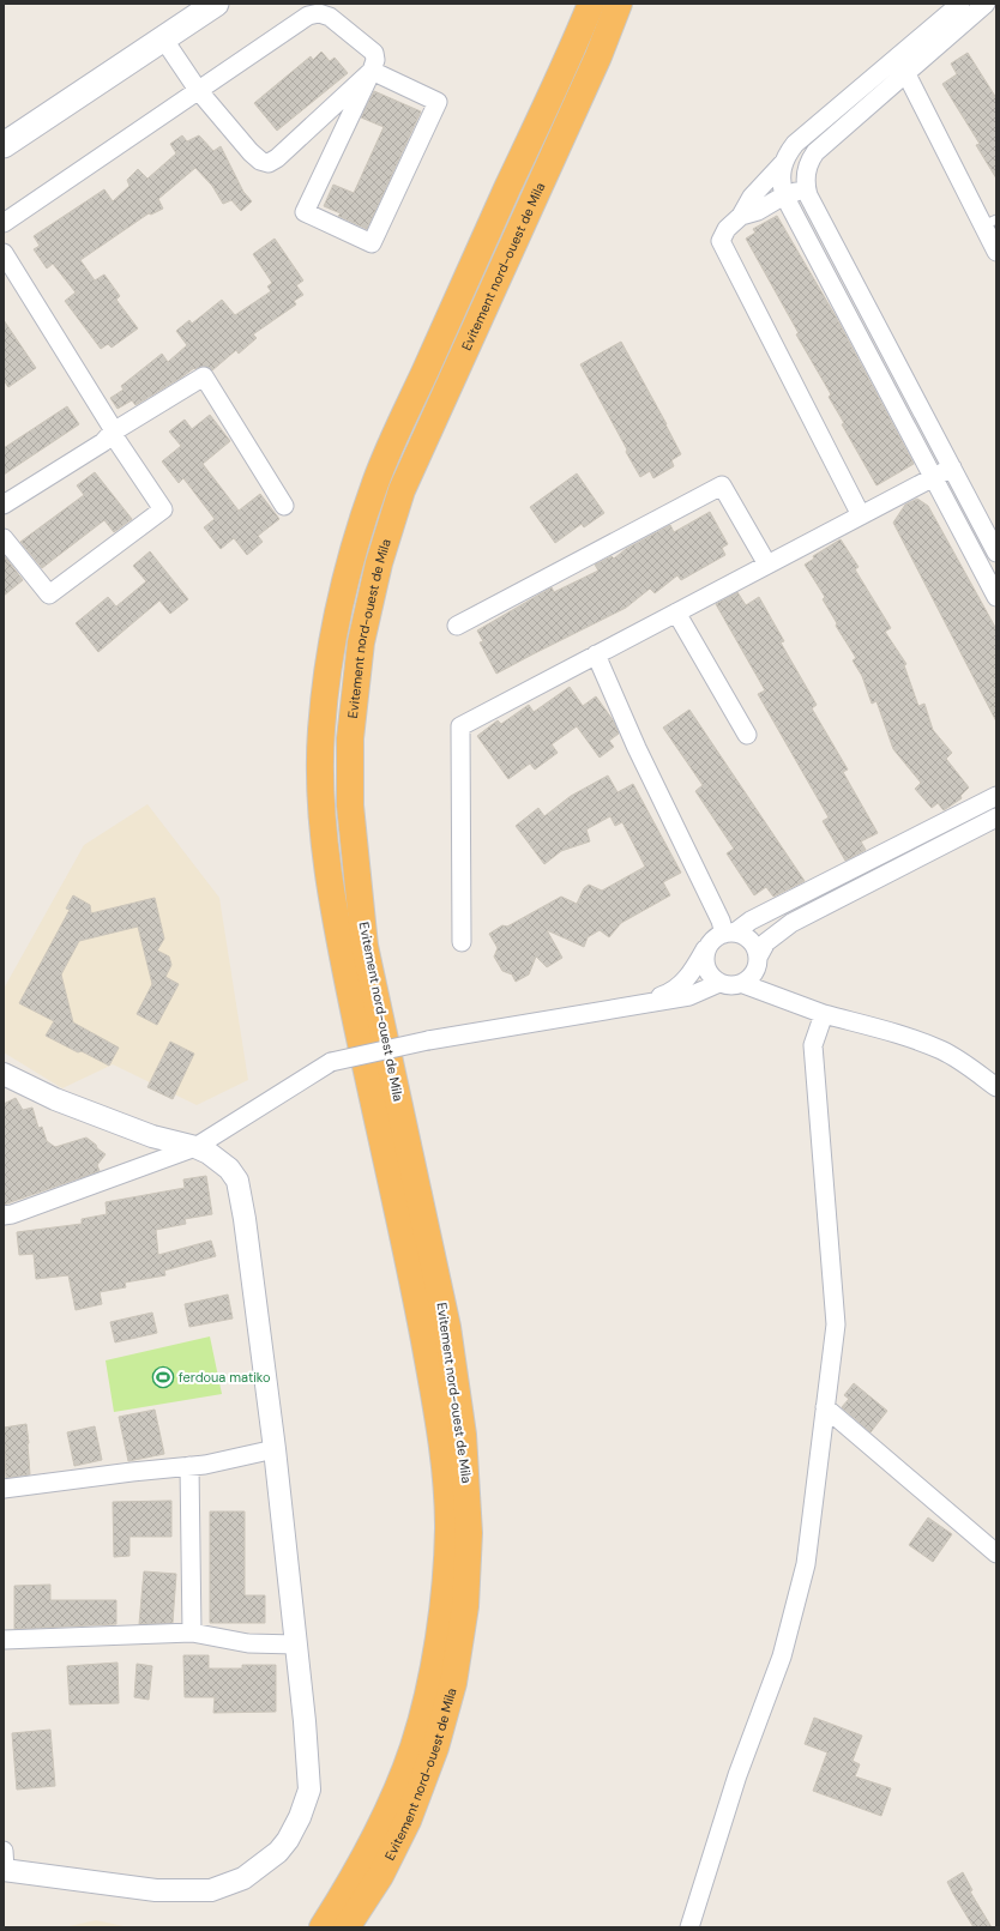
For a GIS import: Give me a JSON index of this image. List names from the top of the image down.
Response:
{
  "streets": {
    "highway": ["Evitement nord-ouest de Mila"]
  },
  "places": {
    "sports": ["ferdoua matiko"]
  }
}
